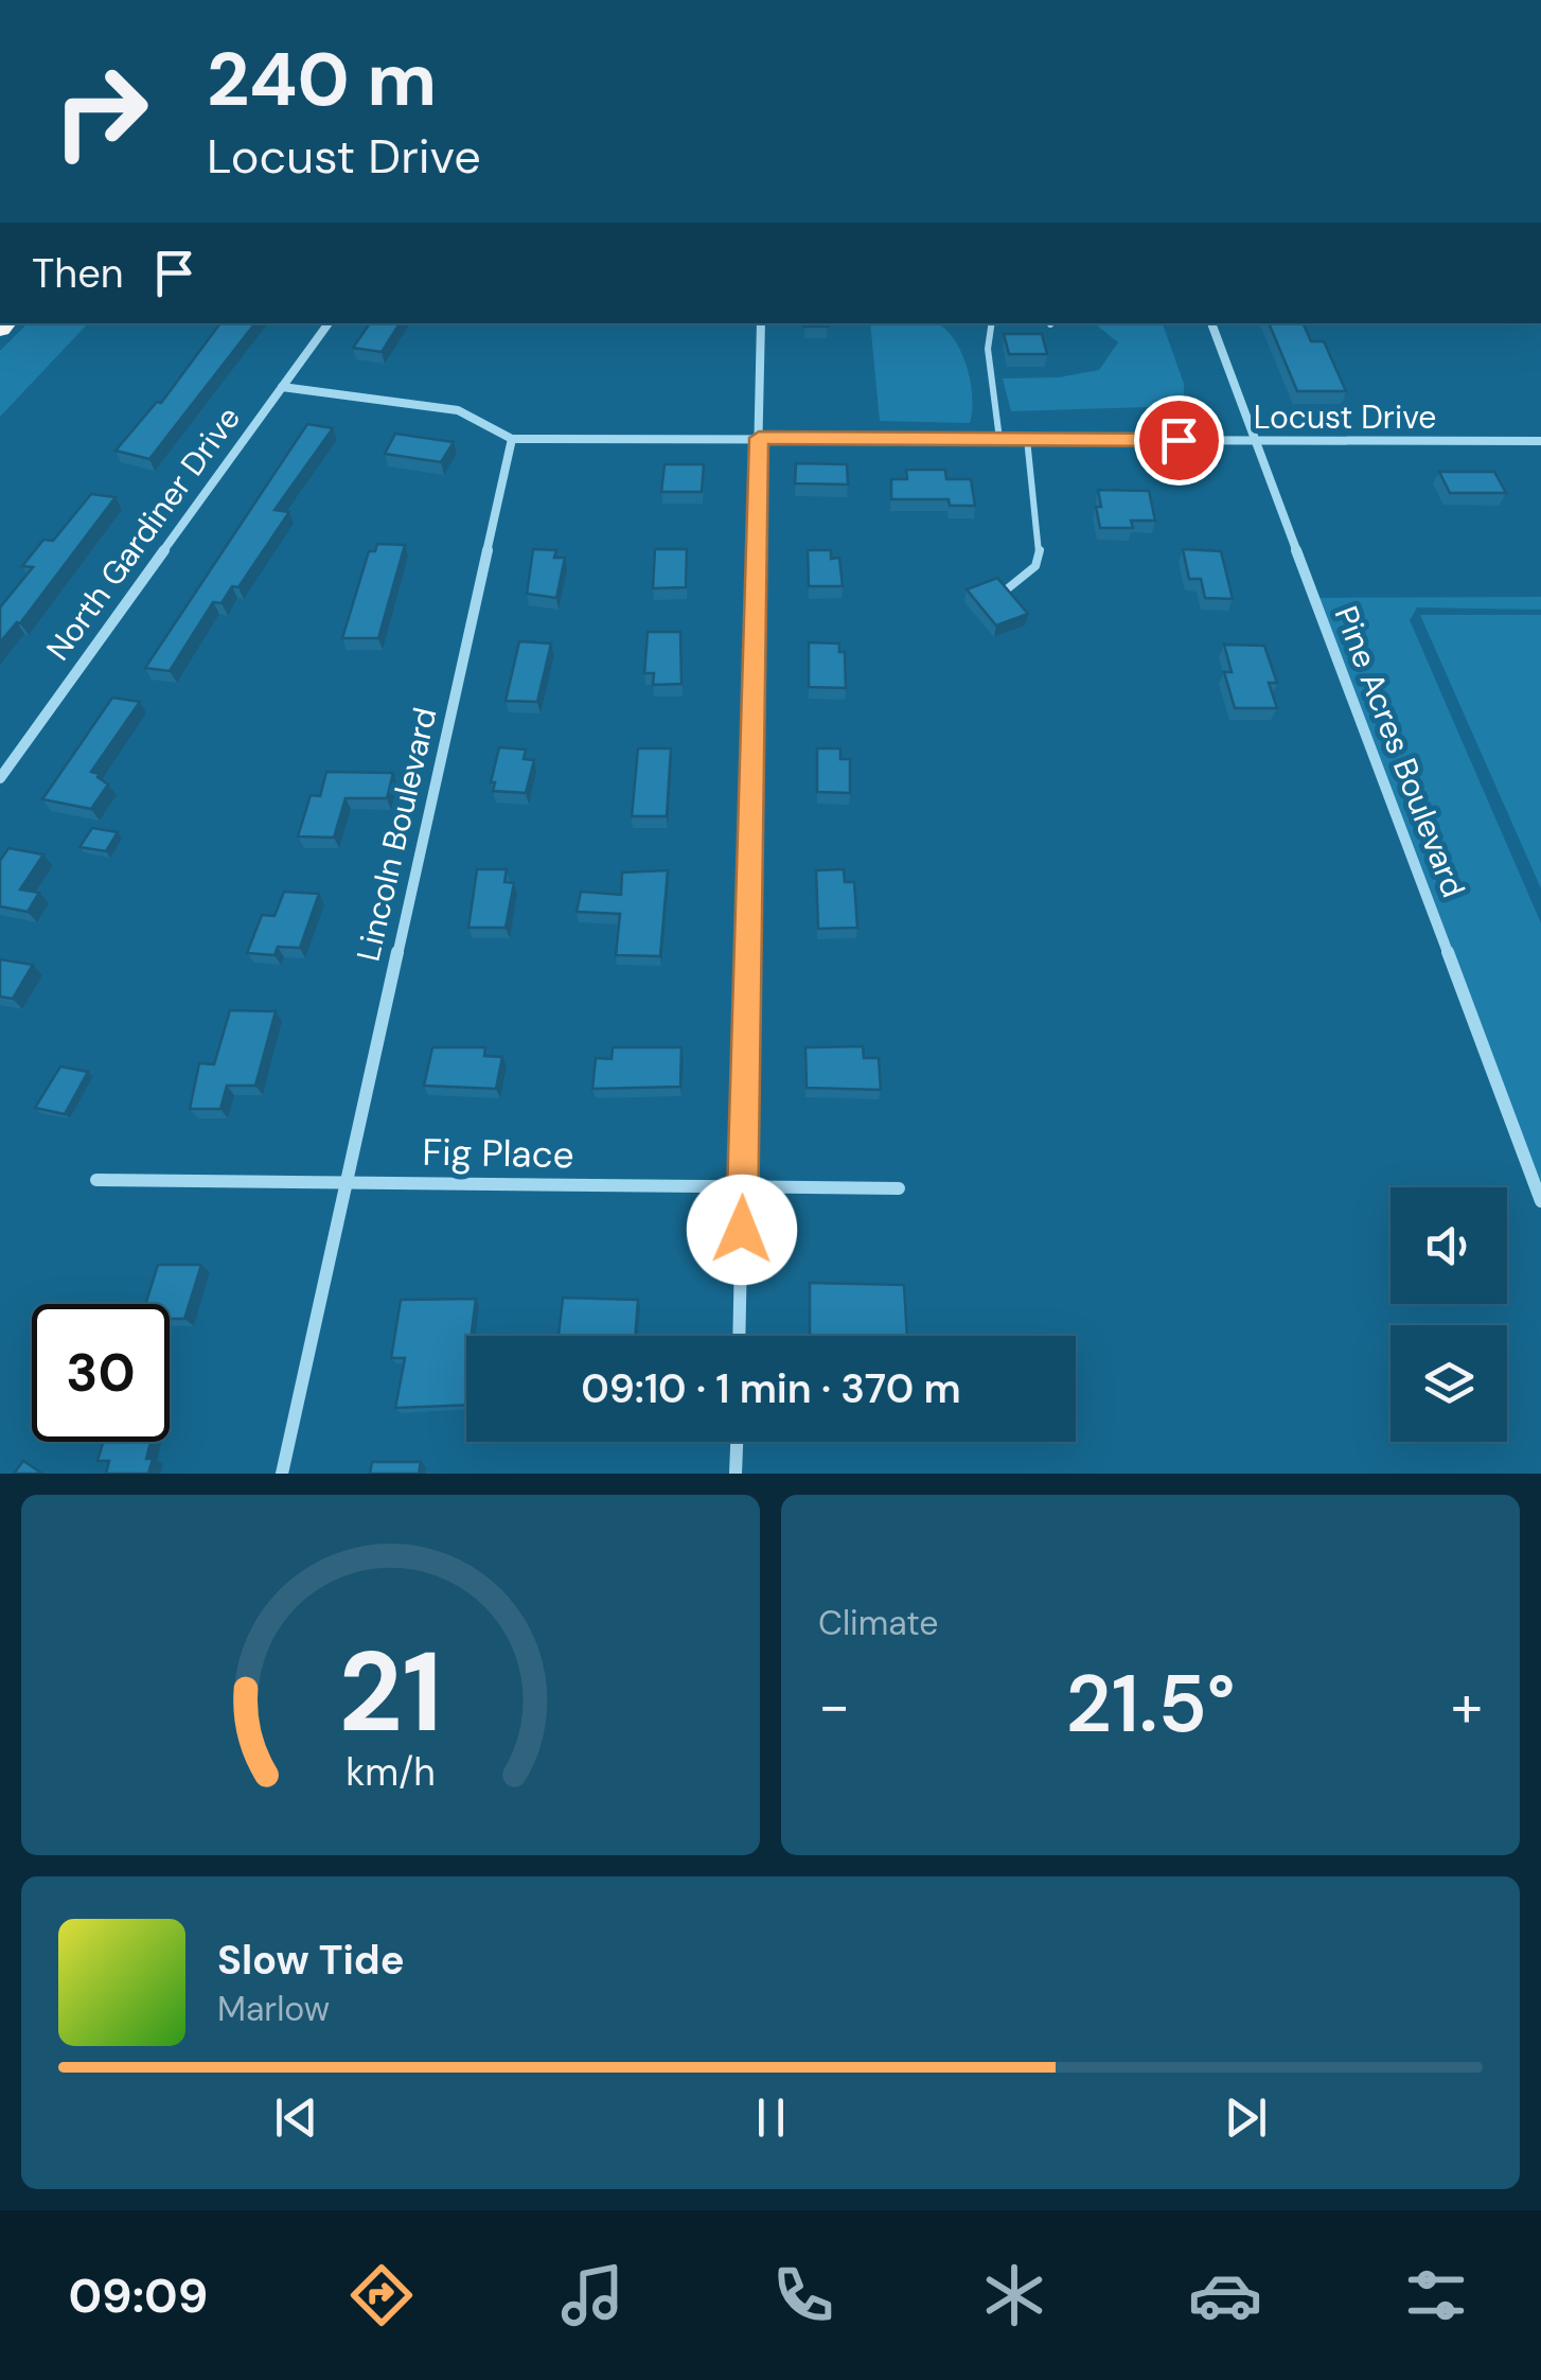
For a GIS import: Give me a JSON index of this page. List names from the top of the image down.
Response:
{
  "streets": {
    "street": [
      "Locust Drive",
      "North Gardiner Drive",
      "Pine Acres Boulevard",
      "Lincoln Boulevard",
      "Fig Place"
    ]
  },
  "crossings": [
    ["Locust Drive", "Pine Acres Boulevard"],
    ["Locust Drive", "Lincoln Boulevard"],
    ["Lincoln Boulevard", "Fig Place"]
  ],
  "page": {
    "turn": ["240 m", "Locust Drive"],
    "then": "Then",
    "limit": "30",
    "trip": "09:10 · 1 min · 370 m",
    "tile": "Climate",
    "heat": ["−", "21.5°", "+"],
    "song": ["Slow Tide", "Marlow"],
    "tabs": "09:09",
    "gauge": ["21", "km/h"]
  }
}
